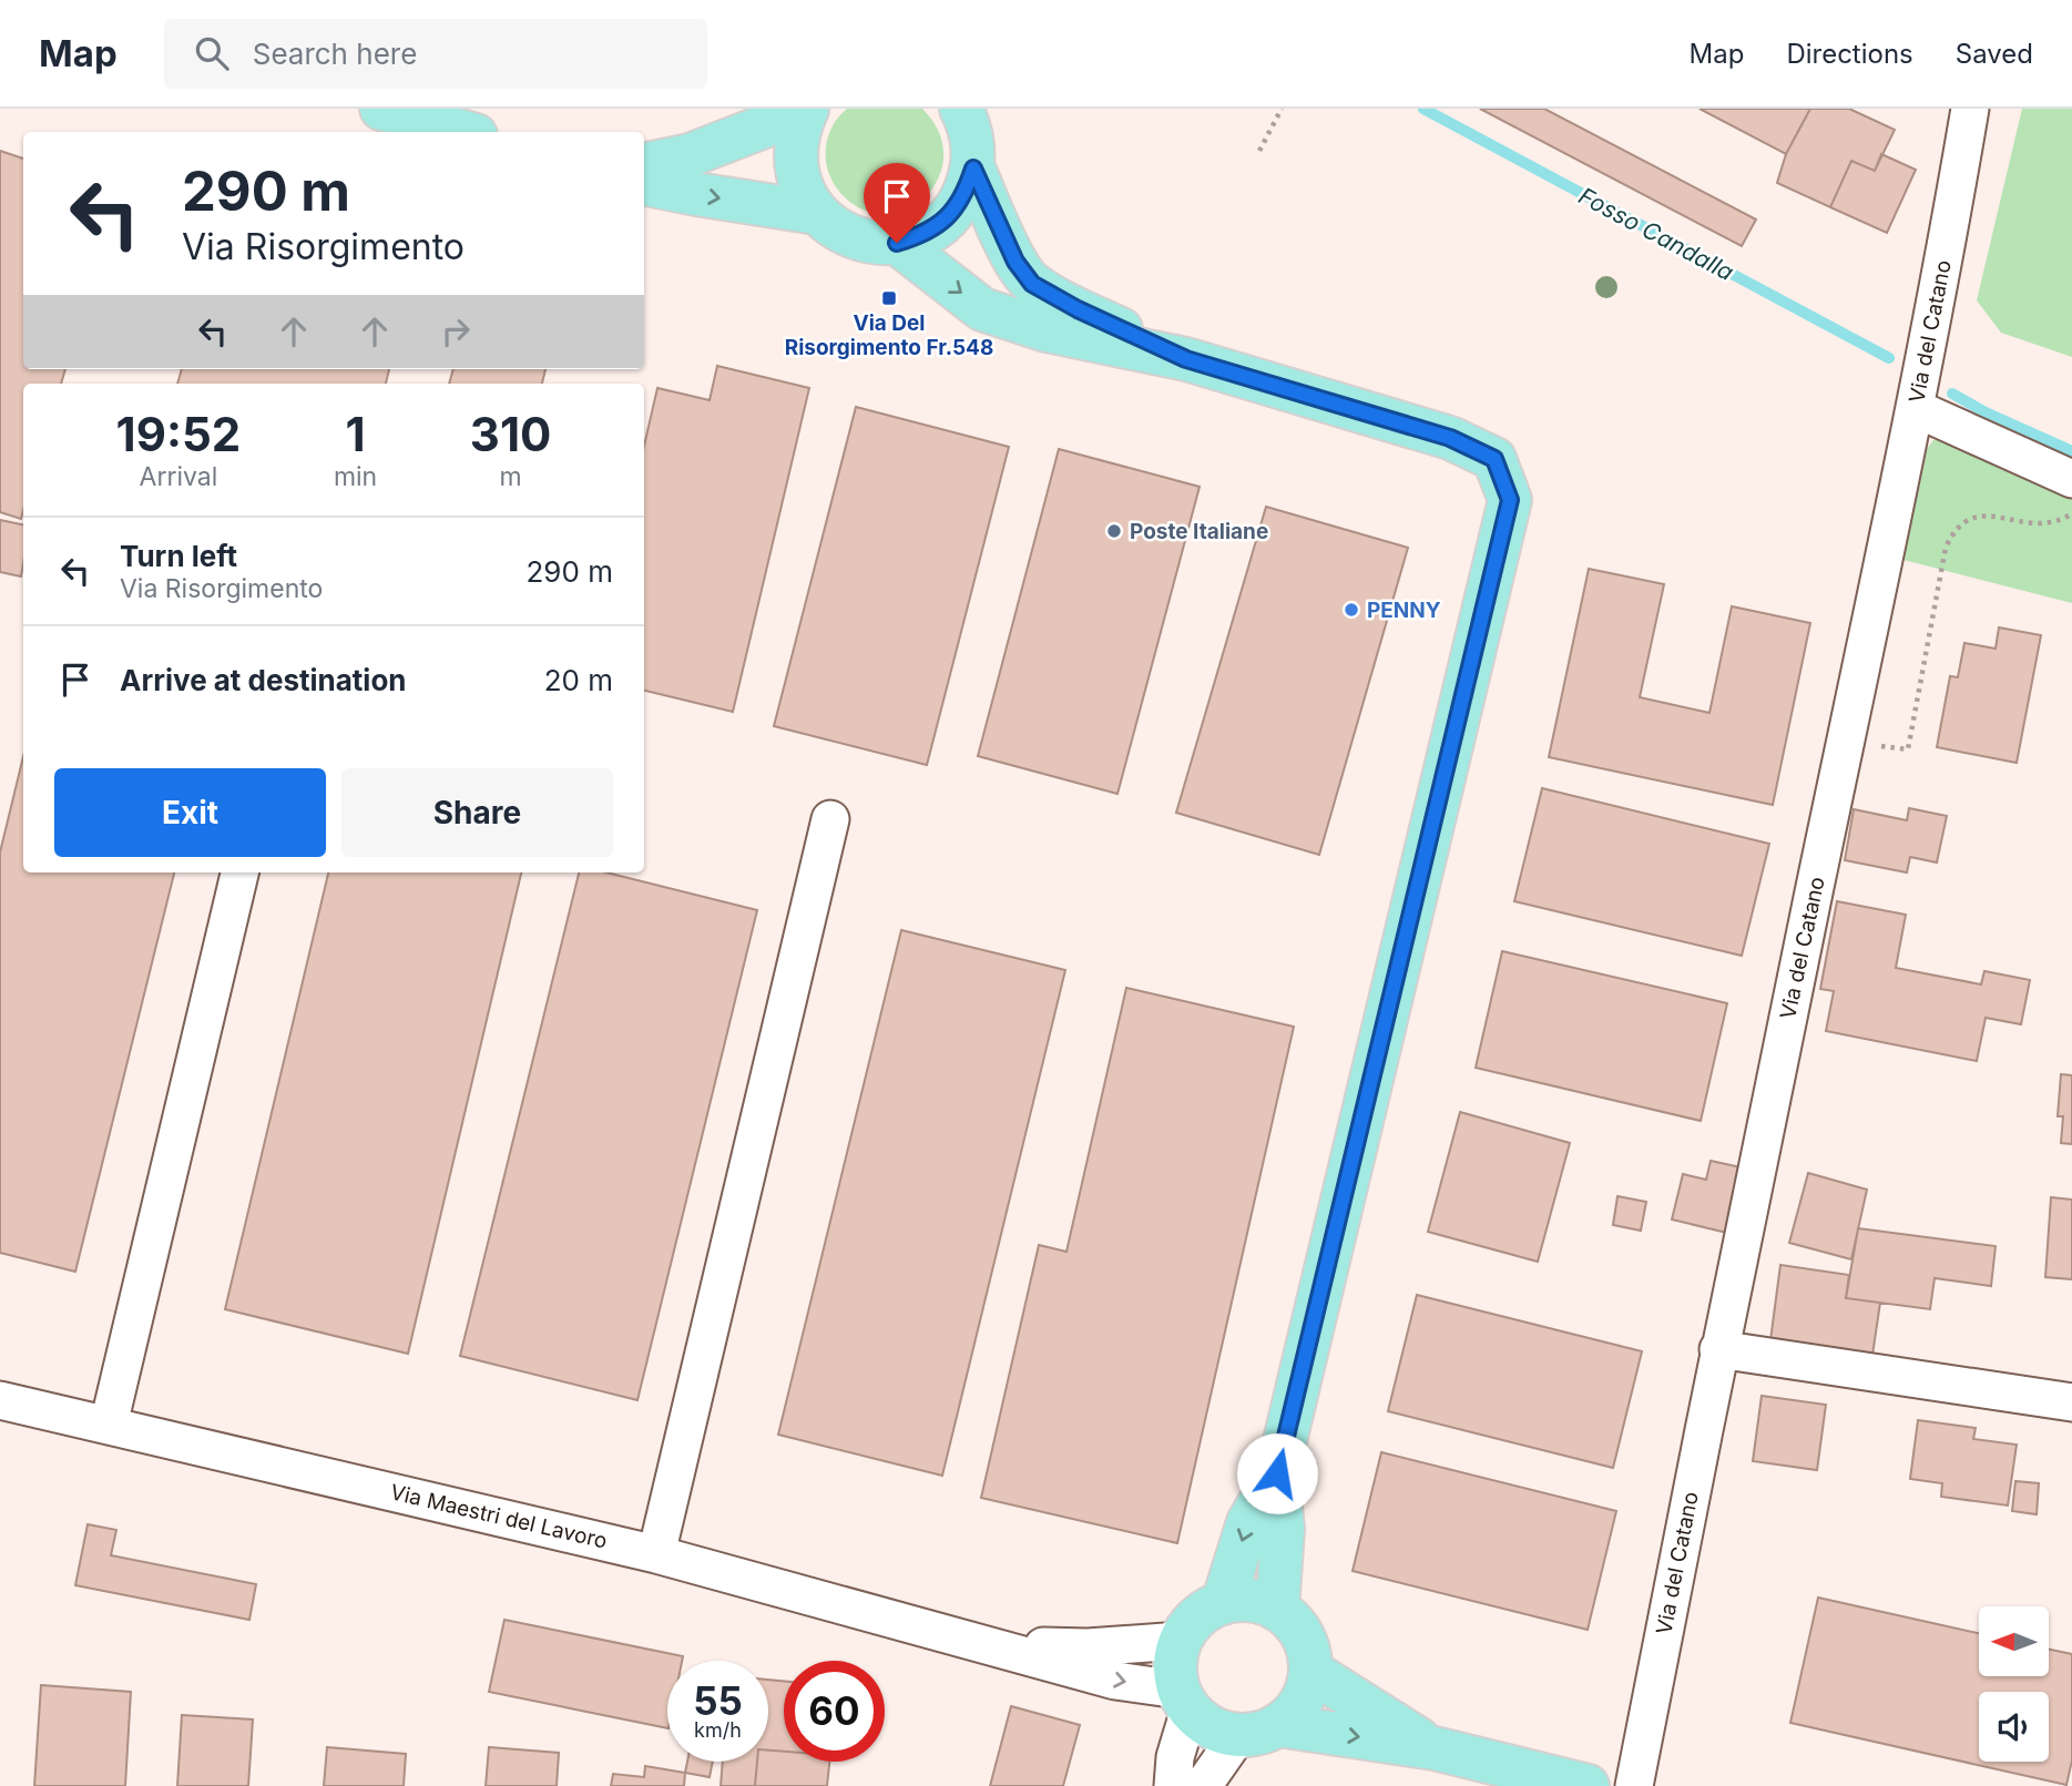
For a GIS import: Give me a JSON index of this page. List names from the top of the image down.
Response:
{
  "streets": {
    "main road": ["Via Maestri del Lavoro"],
    "street": ["Via del Catano"]
  },
  "water": ["Fosso Candalla"],
  "places": {
    "transit": ["Via Del Risorgimento Fr.548"],
    "other": ["Poste Italiane", "PENNY"]
  },
  "north": "left",
  "page": {
    "header": "Map",
    "search": "Search here",
    "nav": ["Map", "Directions", "Saved"],
    "turn": ["290 m", "Via Risorgimento"],
    "eta": [
      "19:52",
      "Arrival",
      "1",
      "min",
      "310",
      "m"
    ],
    "list": [
      {
        "name": "Turn left",
        "note": "Via Risorgimento",
        "value": "290 m"
      },
      {
        "name": "Arrive at destination",
        "value": "20 m"
      }
    ],
    "buttons": ["Exit", "Share"],
    "speed": "55 km/h",
    "limit": "60"
  }
}
